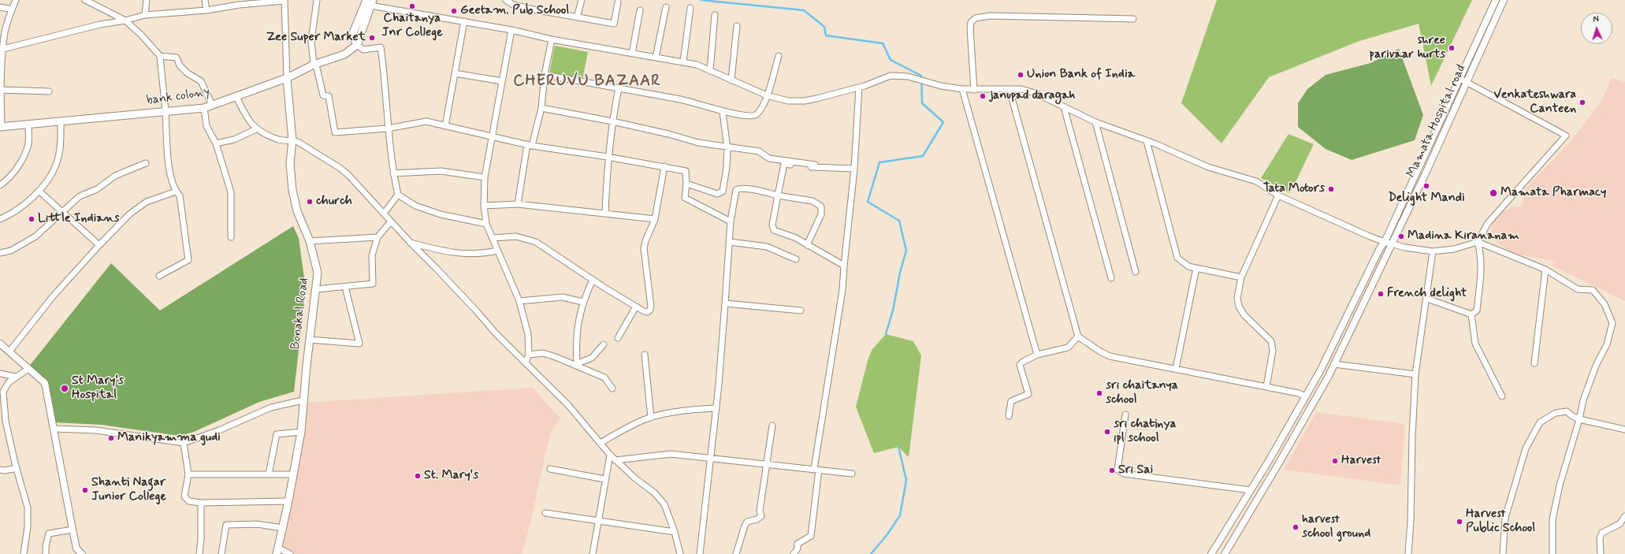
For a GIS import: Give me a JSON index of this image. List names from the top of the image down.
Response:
{
  "streets": {
    "main road": ["bank colony", "Bonakal Road"],
    "street": ["Mamata Hospital road"]
  },
  "crossings": [
    ["bank colony", "Bonakal Road"]
  ],
  "districts": ["CHERUVU BAZAAR"],
  "places": [
    "Chaitanya Jnr College",
    "Geetam. Pub School",
    "Zee Super Market",
    "shree parivaar hurts",
    "Union Bank of India",
    "janupad daragah",
    "Venkateshwara Canteen",
    "Delight Mandi",
    "Tata Motors",
    "Mamata Pharmacy",
    "church",
    "Little Indians",
    "Madina Kirananam",
    "French delight",
    "St Mary's Hospital",
    "sri chaitanya school",
    "sri chatinya ipl school",
    "Manikyamma gudi",
    "Harvest",
    "Sri Sai",
    "St. Mary's",
    "Shanti Nagar Junior College",
    "Harvest Public School",
    "harvest school ground"
  ],
  "north": "top"
}
